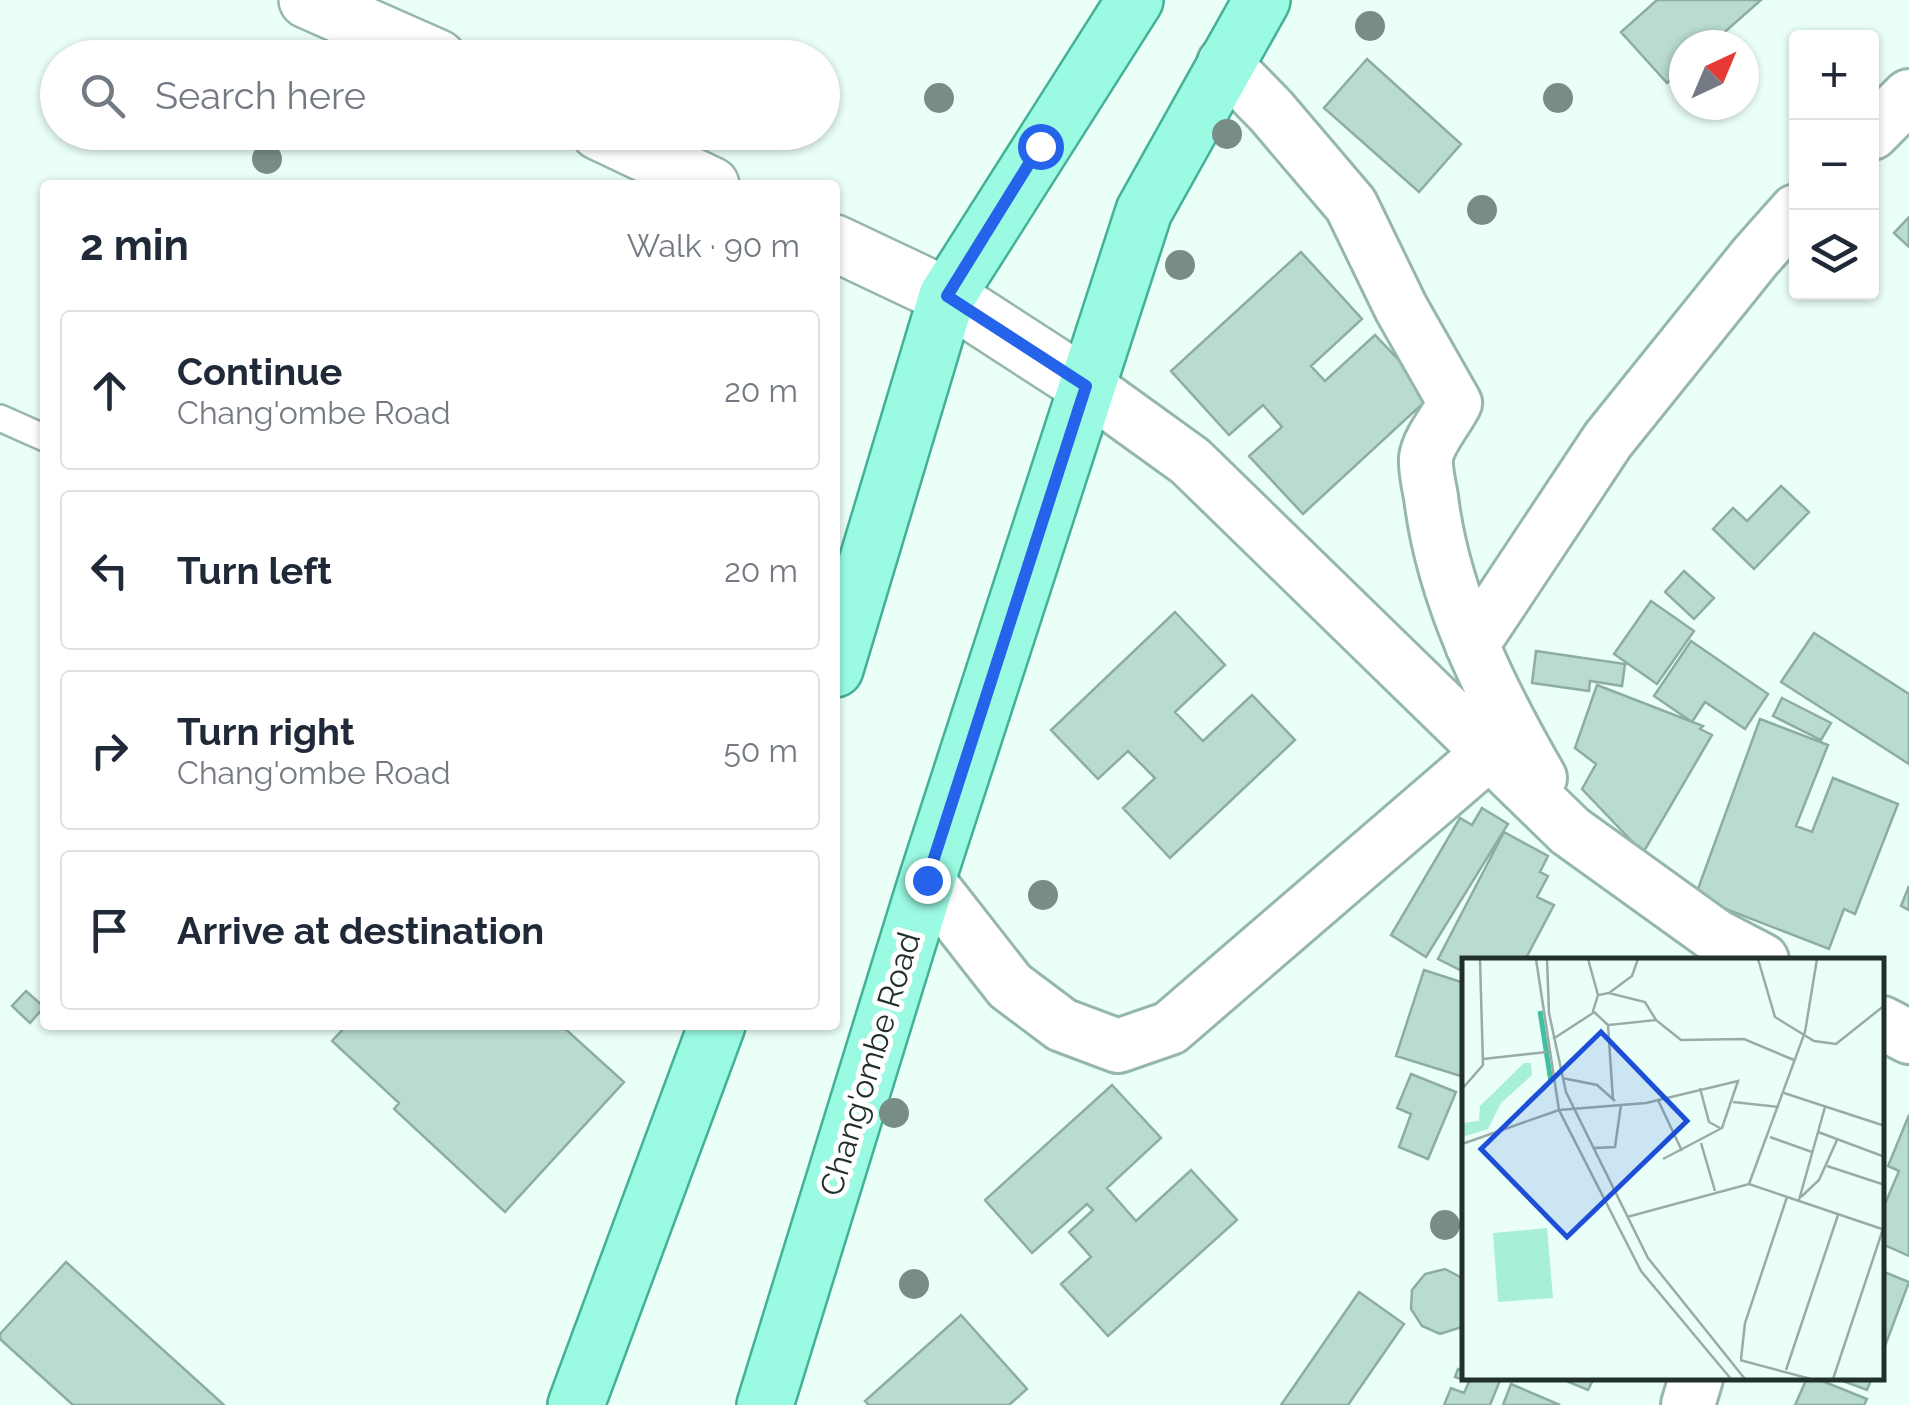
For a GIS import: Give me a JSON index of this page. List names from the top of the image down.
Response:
{
  "streets": {
    "main road": ["Chang'ombe Road"]
  },
  "north": "top right",
  "page": {
    "map_buttons": ["+", "−"],
    "search": "Search here",
    "heading": ["2 min", "Walk · 90 m"],
    "list": [
      ["Continue", "Chang'ombe Road", "20 m"],
      ["Turn left", "20 m"],
      ["Turn right", "Chang'ombe Road", "50 m"],
      "Arrive at destination"
    ]
  }
}
